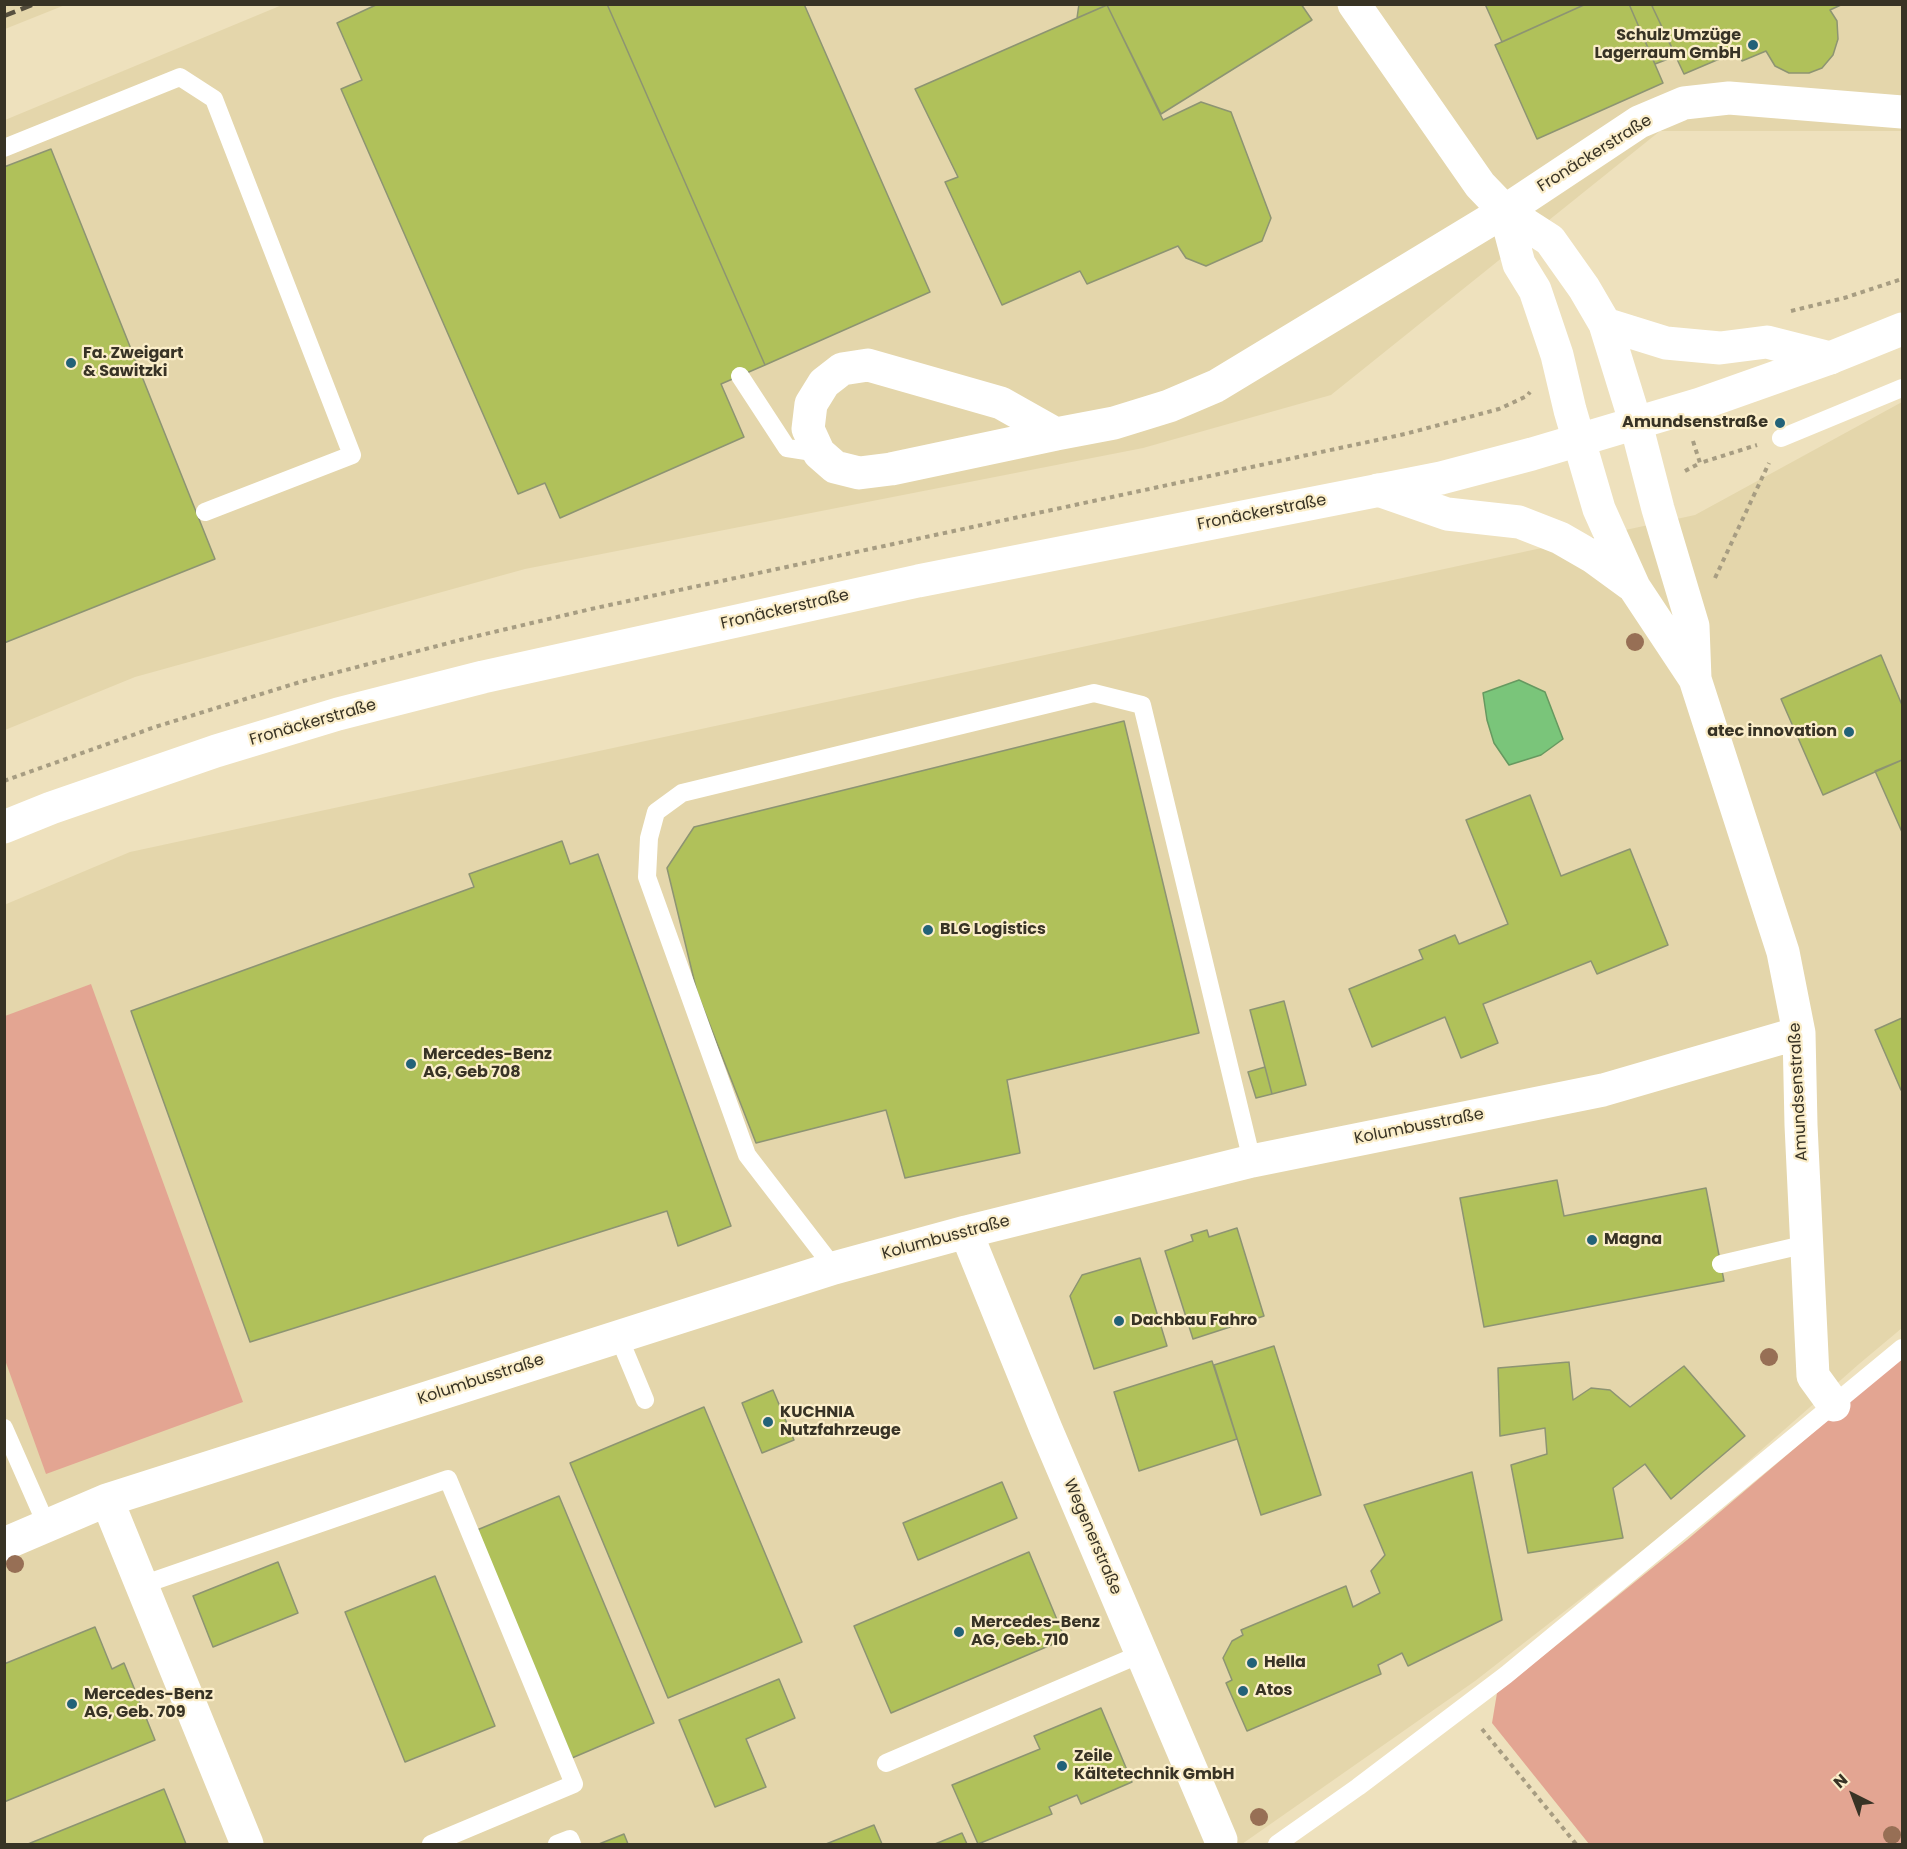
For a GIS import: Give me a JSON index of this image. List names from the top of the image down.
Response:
{
  "streets": {
    "street": [
      "Fronäckerstraße",
      "Amundsenstraße",
      "Kolumbusstraße",
      "Wegenerstraße"
    ]
  },
  "crossings": [
    ["Fronäckerstraße", "Amundsenstraße"],
    ["Amundsenstraße", "Kolumbusstraße"],
    ["Kolumbusstraße", "Wegenerstraße"]
  ],
  "places": [
    "Schulz Umzüge Lagerraum GmbH",
    "Fa. Zweigart & Sawitzki",
    "Amundsenstraße",
    "atec innovation",
    "BLG Logistics",
    "Mercedes-Benz AG, Geb 708",
    "Magna",
    "Dachbau Fahro",
    "KUCHNIA Nutzfahrzeuge",
    "Mercedes-Benz AG, Geb. 710",
    "Hella",
    "Atos",
    "Mercedes-Benz AG, Geb. 709",
    "Zeile Kältetechnik GmbH"
  ],
  "north": "top left"
}
